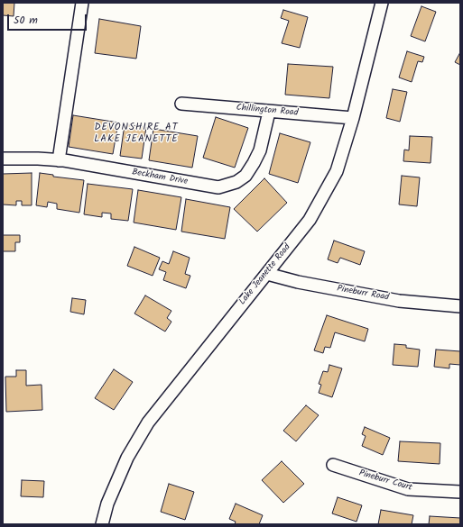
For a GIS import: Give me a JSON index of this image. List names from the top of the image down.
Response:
{
  "streets": {
    "street": [
      "Chillington Road",
      "Beckham Drive",
      "Lake Jeanette Road",
      "Pineburr Road",
      "Pineburr Court"
    ]
  },
  "crossings": [
    ["Chillington Road", "Beckham Drive"],
    ["Chillington Road", "Lake Jeanette Road"],
    ["Lake Jeanette Road", "Pineburr Road"]
  ],
  "districts": ["DEVONSHIRE AT LAKE JEANETTE"],
  "scale_bar": "50 m"
}
